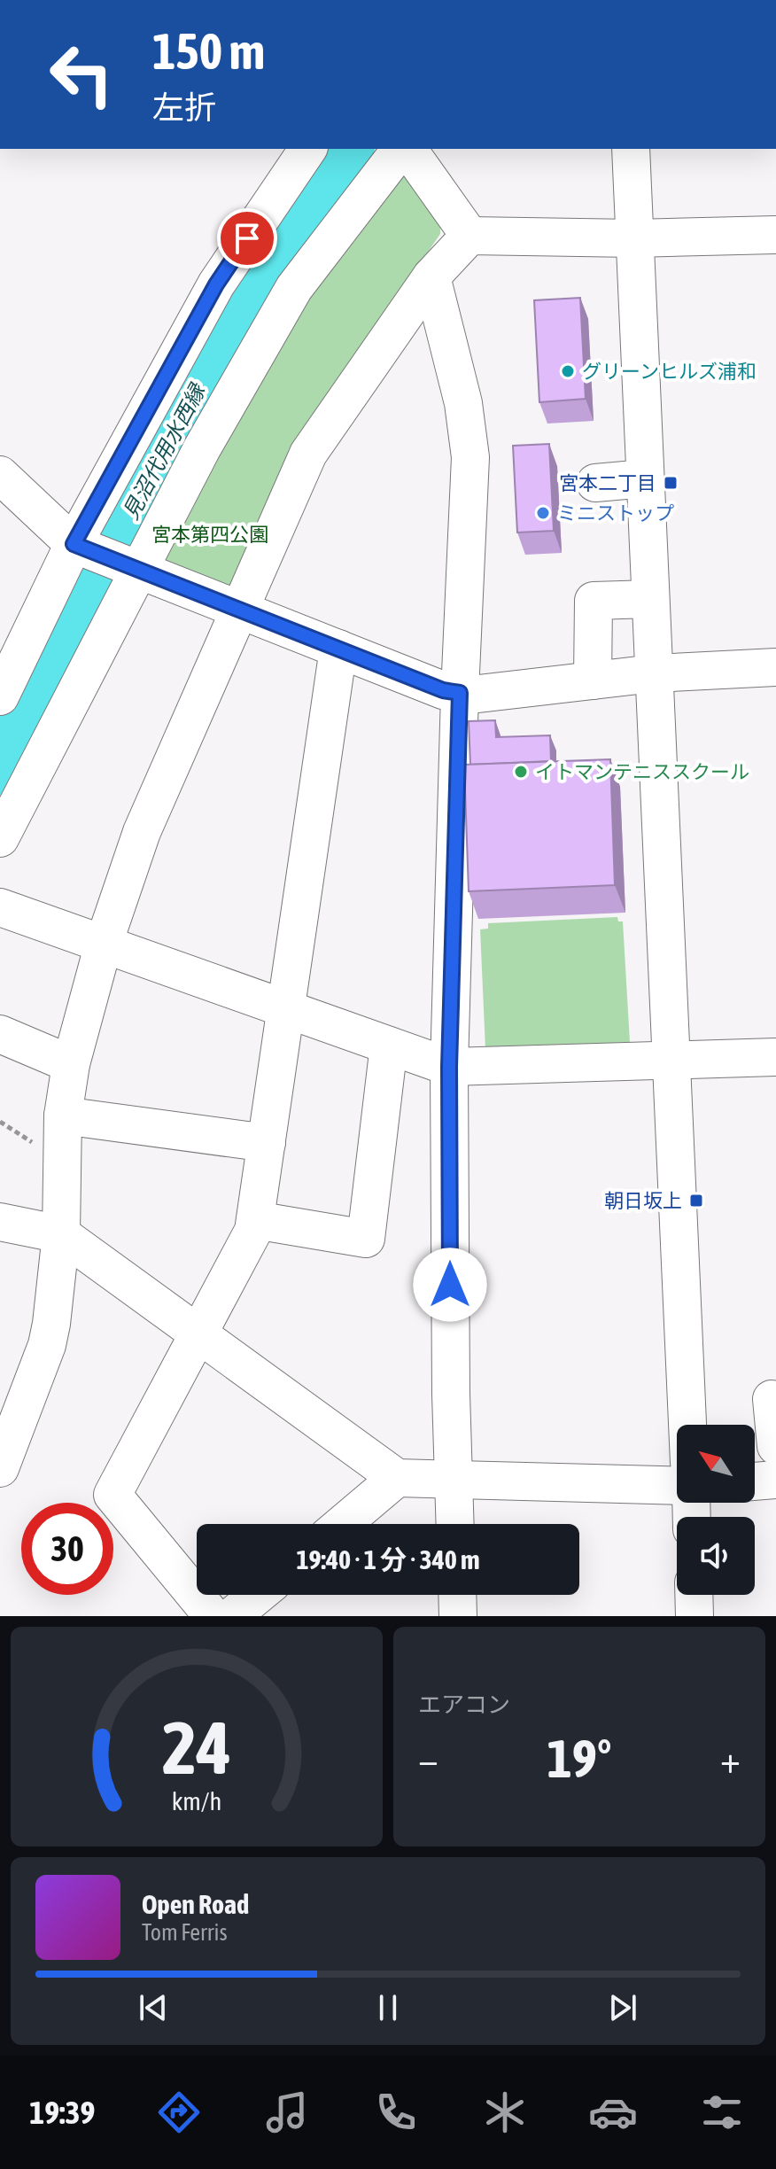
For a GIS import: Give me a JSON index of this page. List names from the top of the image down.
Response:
{
  "water": ["見沼代用水西縁"],
  "parks": ["宮本第四公園"],
  "places": {
    "other": ["グリーンヒルズ浦和", "ミニストップ", "イトマンテニススクール"],
    "transit": ["宮本二丁目", "朝日坂上"]
  },
  "north": "top left",
  "page": {
    "turn": ["150 m", "左折"],
    "limit": "30",
    "trip": "19:40 · 1 分 · 340 m",
    "tile": "エアコン",
    "heat": ["−", "19°", "+"],
    "song": ["Open Road", "Tom Ferris"],
    "tabs": "19:39",
    "gauge": ["24", "km/h"]
  }
}
